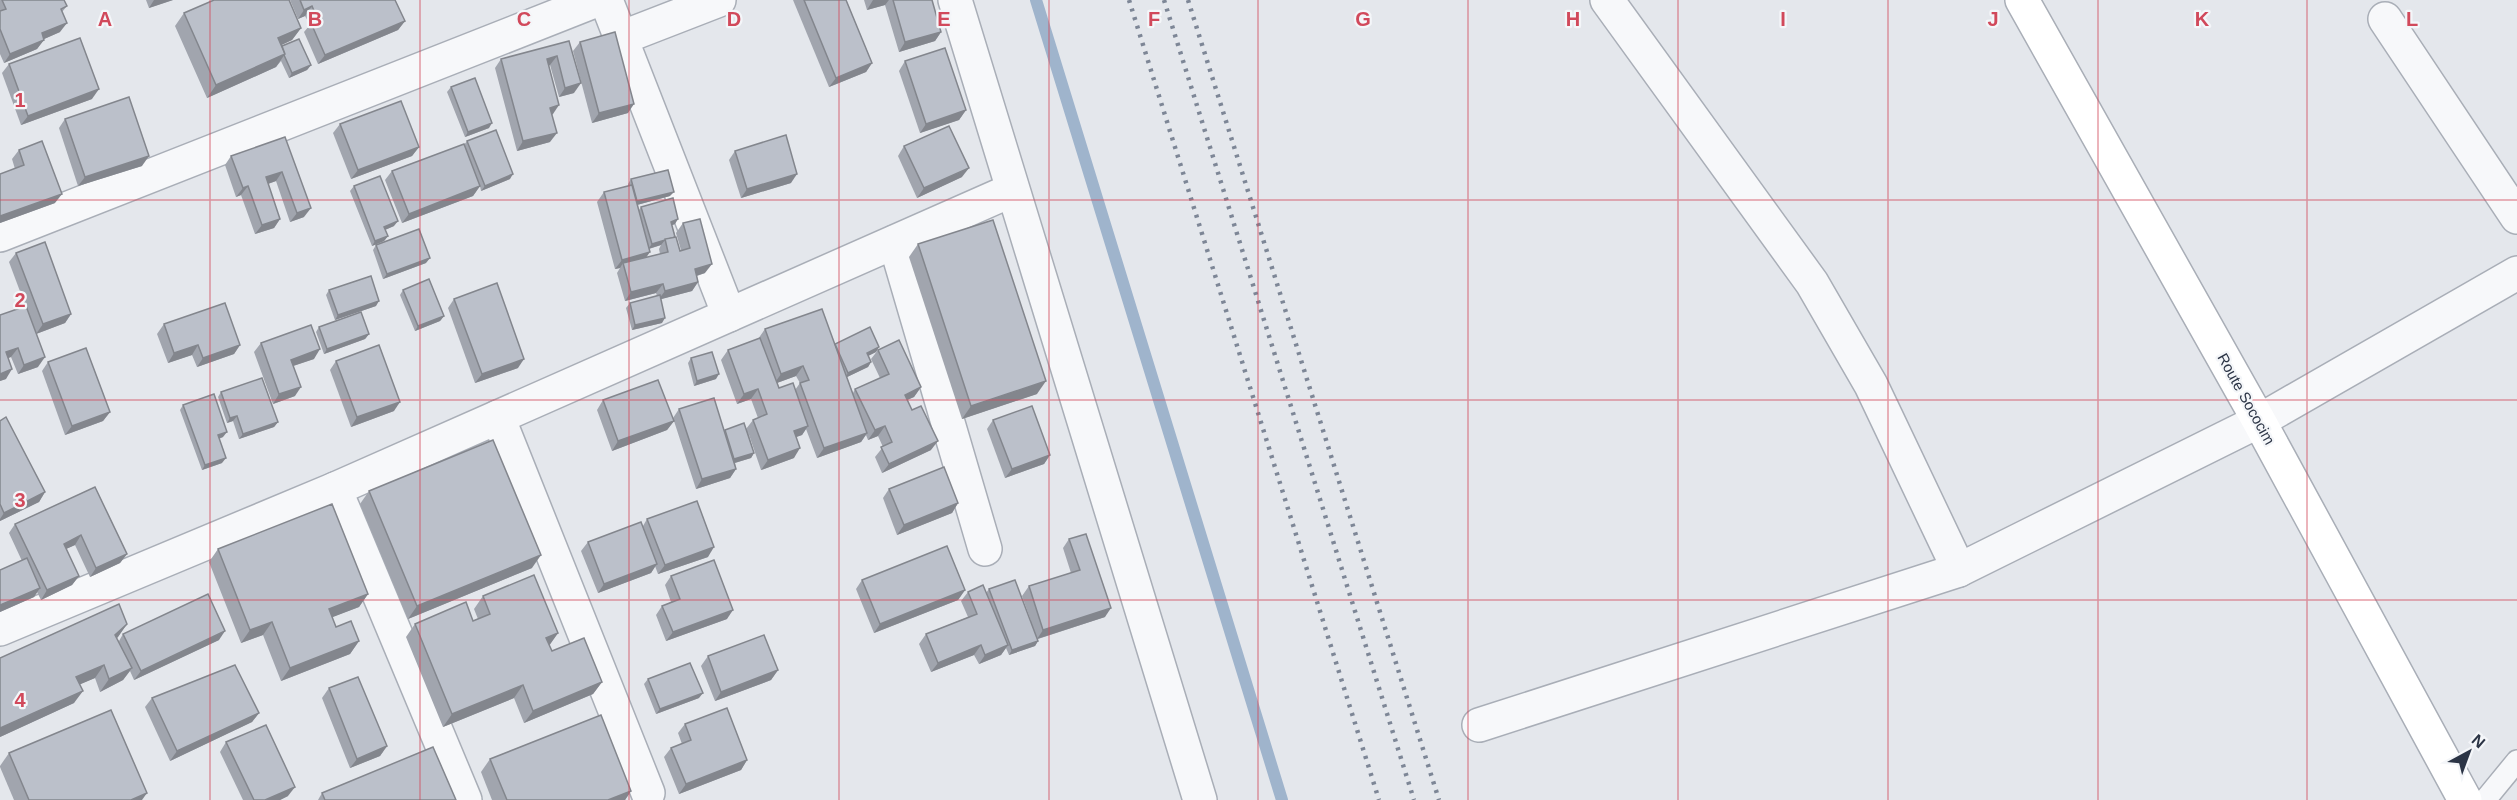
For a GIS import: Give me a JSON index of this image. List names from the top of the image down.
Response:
{
  "streets": {
    "street": ["Route Sococim"]
  },
  "north": "top right",
  "grid": {
    "columns": [
      "A",
      "B",
      "C",
      "D",
      "E",
      "F",
      "G",
      "H",
      "I",
      "J",
      "K",
      "L"
    ],
    "rows": [
      "1",
      "2",
      "3",
      "4"
    ]
  }
}
